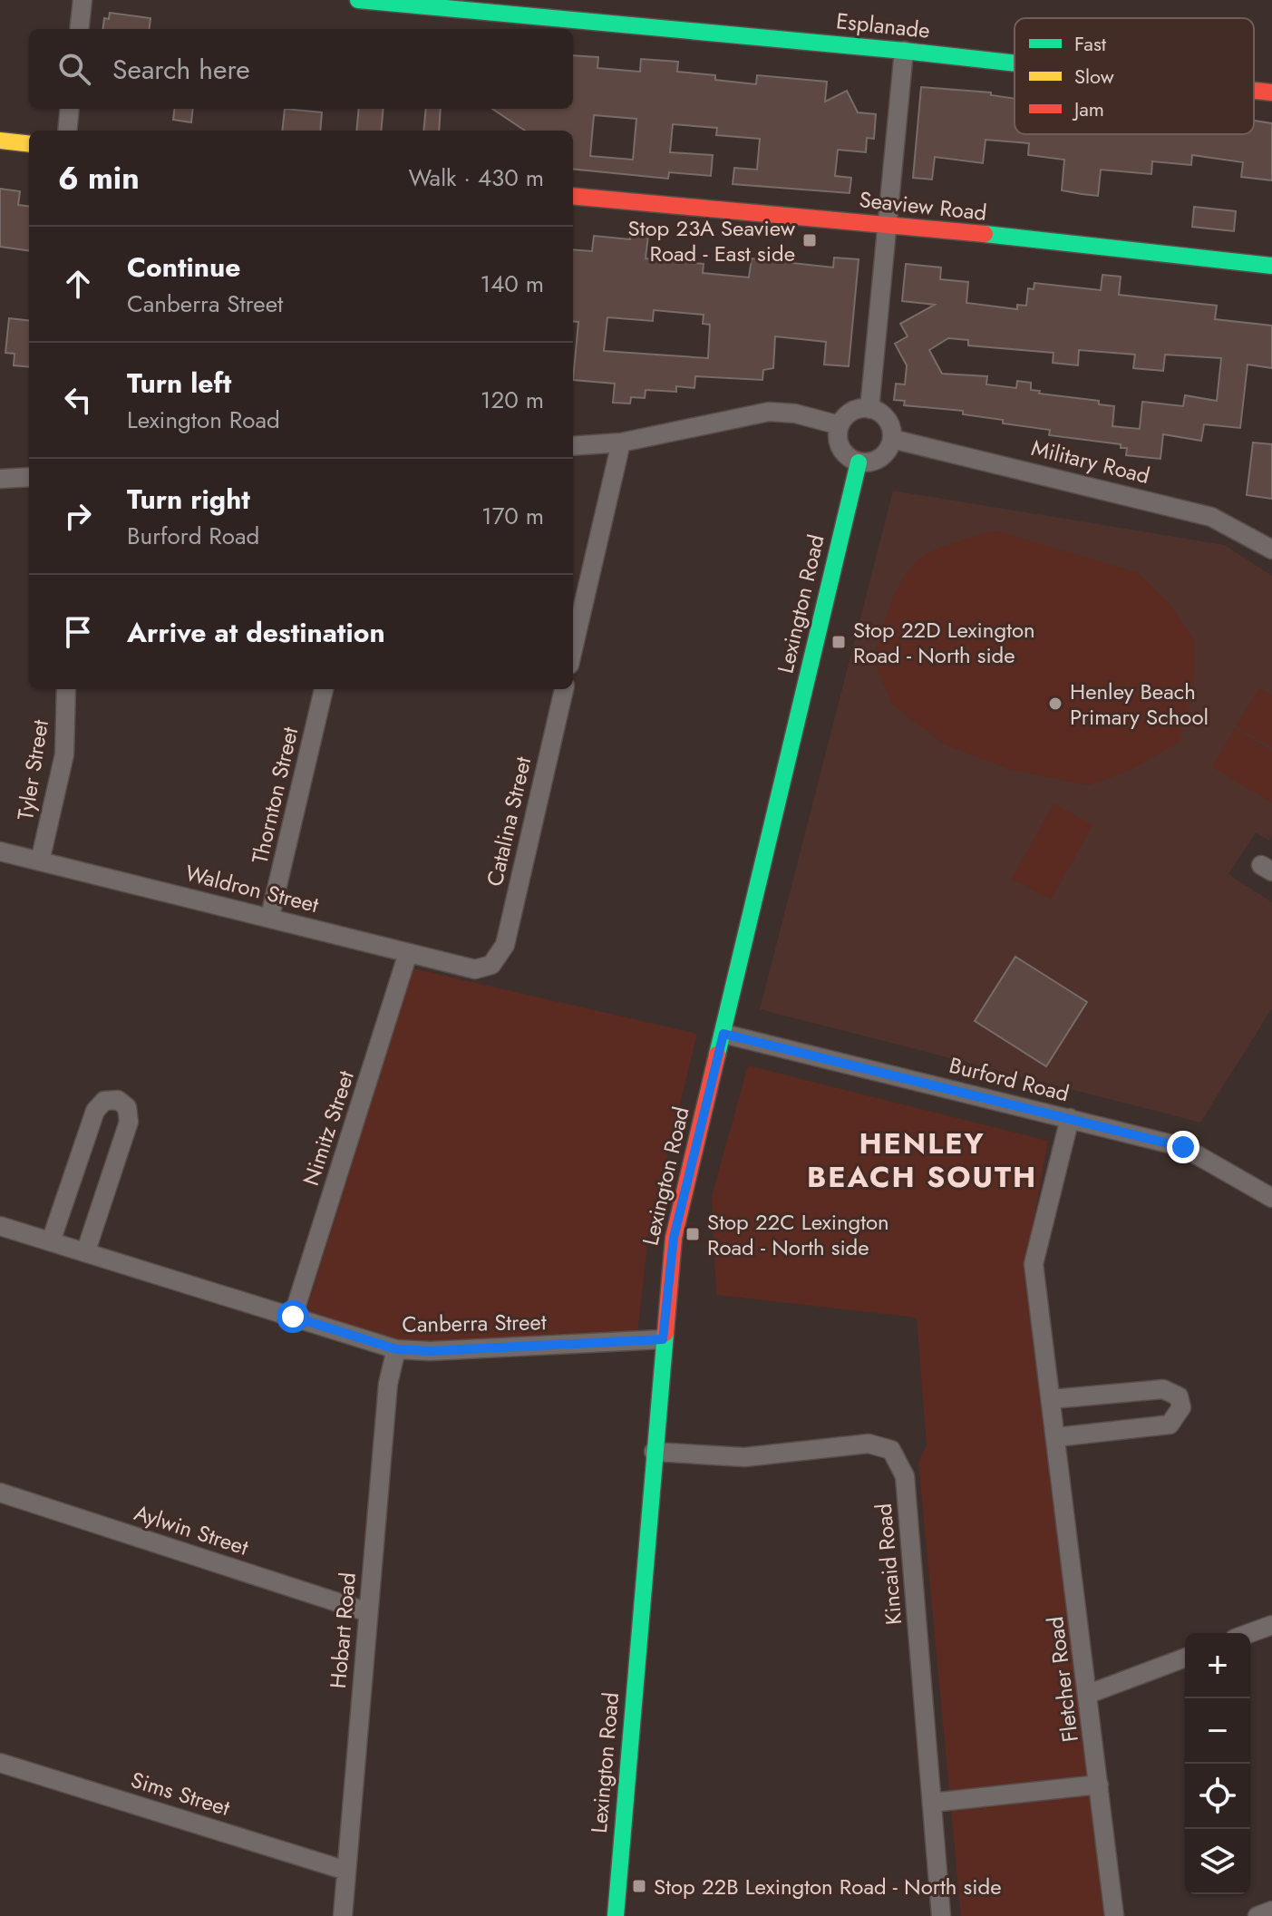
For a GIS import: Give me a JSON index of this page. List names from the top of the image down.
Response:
{
  "streets": {
    "street": [
      "Esplanade",
      "Seaview Road",
      "Military Road",
      "Lexington Road",
      "Tyler Street",
      "Thornton Street",
      "Catalina Street",
      "Waldron Street",
      "Burford Road",
      "Nimitz Street",
      "Canberra Street",
      "Aylwin Street",
      "Kincaid Road",
      "Hobart Road",
      "Fletcher Road",
      "Sims Street"
    ]
  },
  "crossings": [
    ["Military Road", "Lexington Road"],
    ["Lexington Road", "Burford Road"],
    ["Lexington Road", "Canberra Street"],
    ["Lexington Road", "Kincaid Road"],
    ["Tyler Street", "Waldron Street"],
    ["Thornton Street", "Waldron Street"],
    ["Catalina Street", "Waldron Street"],
    ["Waldron Street", "Nimitz Street"],
    ["Burford Road", "Fletcher Road"],
    ["Nimitz Street", "Canberra Street"],
    ["Canberra Street", "Hobart Road"],
    ["Aylwin Street", "Hobart Road"],
    ["Hobart Road", "Sims Street"]
  ],
  "districts": ["HENLEY BEACH SOUTH"],
  "places": {
    "transit": [
      "Stop 23A Seaview Road - East side",
      "Stop 22D Lexington Road - North side",
      "Stop 22C Lexington Road - North side",
      "Stop 22B Lexington Road - North side"
    ],
    "other": ["Henley Beach Primary School"]
  },
  "legend": ["Fast", "Slow", "Jam"],
  "page": {
    "search": "Search here",
    "heading": ["6 min", "Walk · 430 m"],
    "list": [
      ["Continue", "Canberra Street", "140 m"],
      ["Turn left", "Lexington Road", "120 m"],
      ["Turn right", "Burford Road", "170 m"],
      "Arrive at destination"
    ],
    "map_buttons": ["+", "−"]
  }
}
